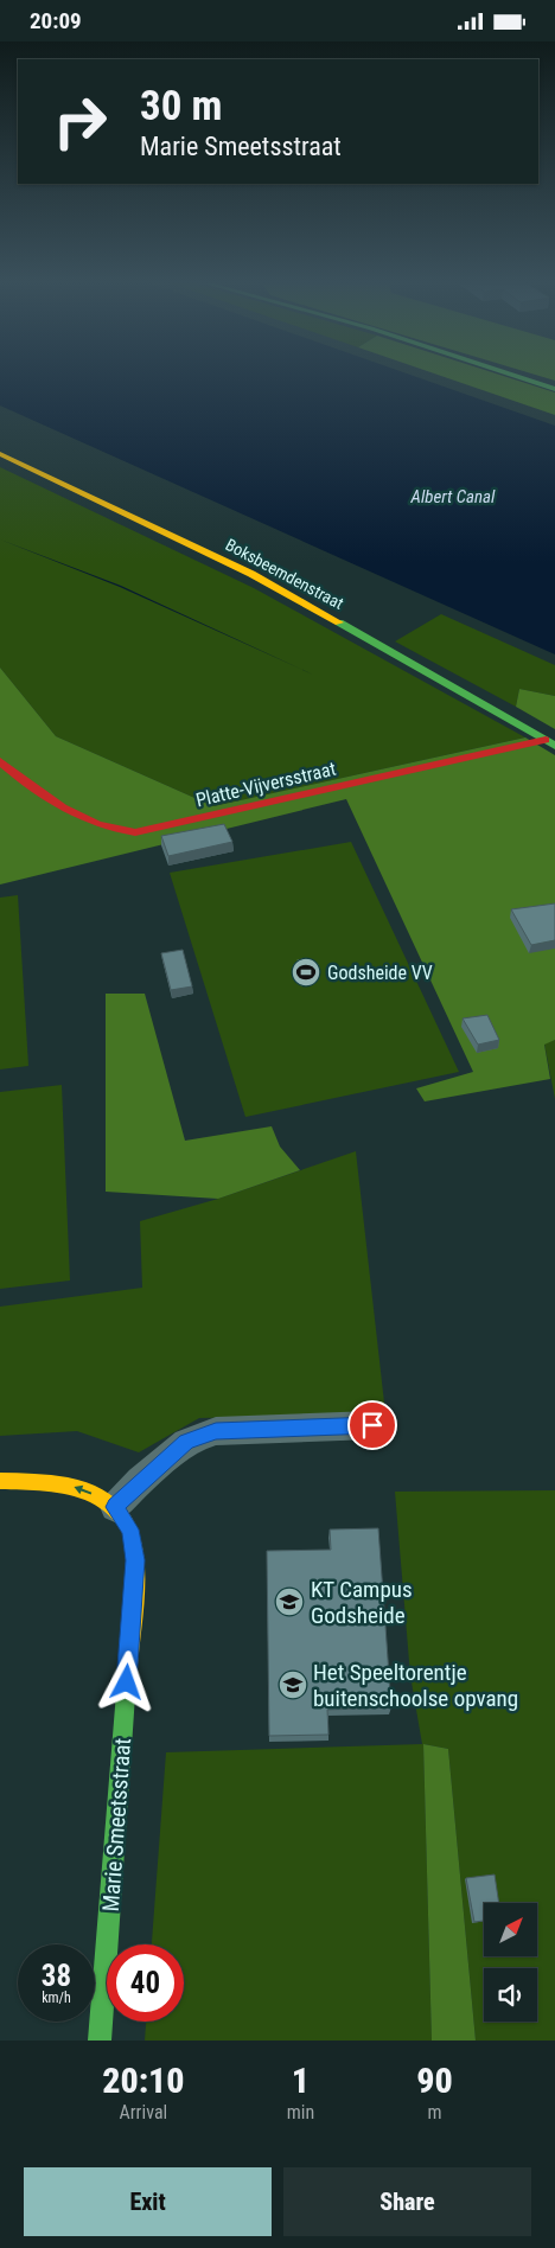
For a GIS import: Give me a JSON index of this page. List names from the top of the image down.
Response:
{
  "streets": {
    "street": ["Boksbeemdenstraat", "Platte-Vijversstraat", "Marie Smeetsstraat"]
  },
  "crossings": [
    ["Boksbeemdenstraat", "Platte-Vijversstraat"]
  ],
  "water": ["Albert Canal"],
  "places": {
    "sports": ["Godsheide VV"],
    "school or university": ["KT Campus Godsheide", "Het Speeltorentje buitenschoolse opvang"]
  },
  "north": "top right",
  "page": {
    "status": "20:09",
    "turn": ["30 m", "Marie Smeetsstraat"],
    "speed": "38 km/h",
    "limit": "40",
    "eta": [
      "20:10",
      "Arrival",
      "1",
      "min",
      "90",
      "m"
    ],
    "buttons": ["Exit", "Share"]
  }
}
